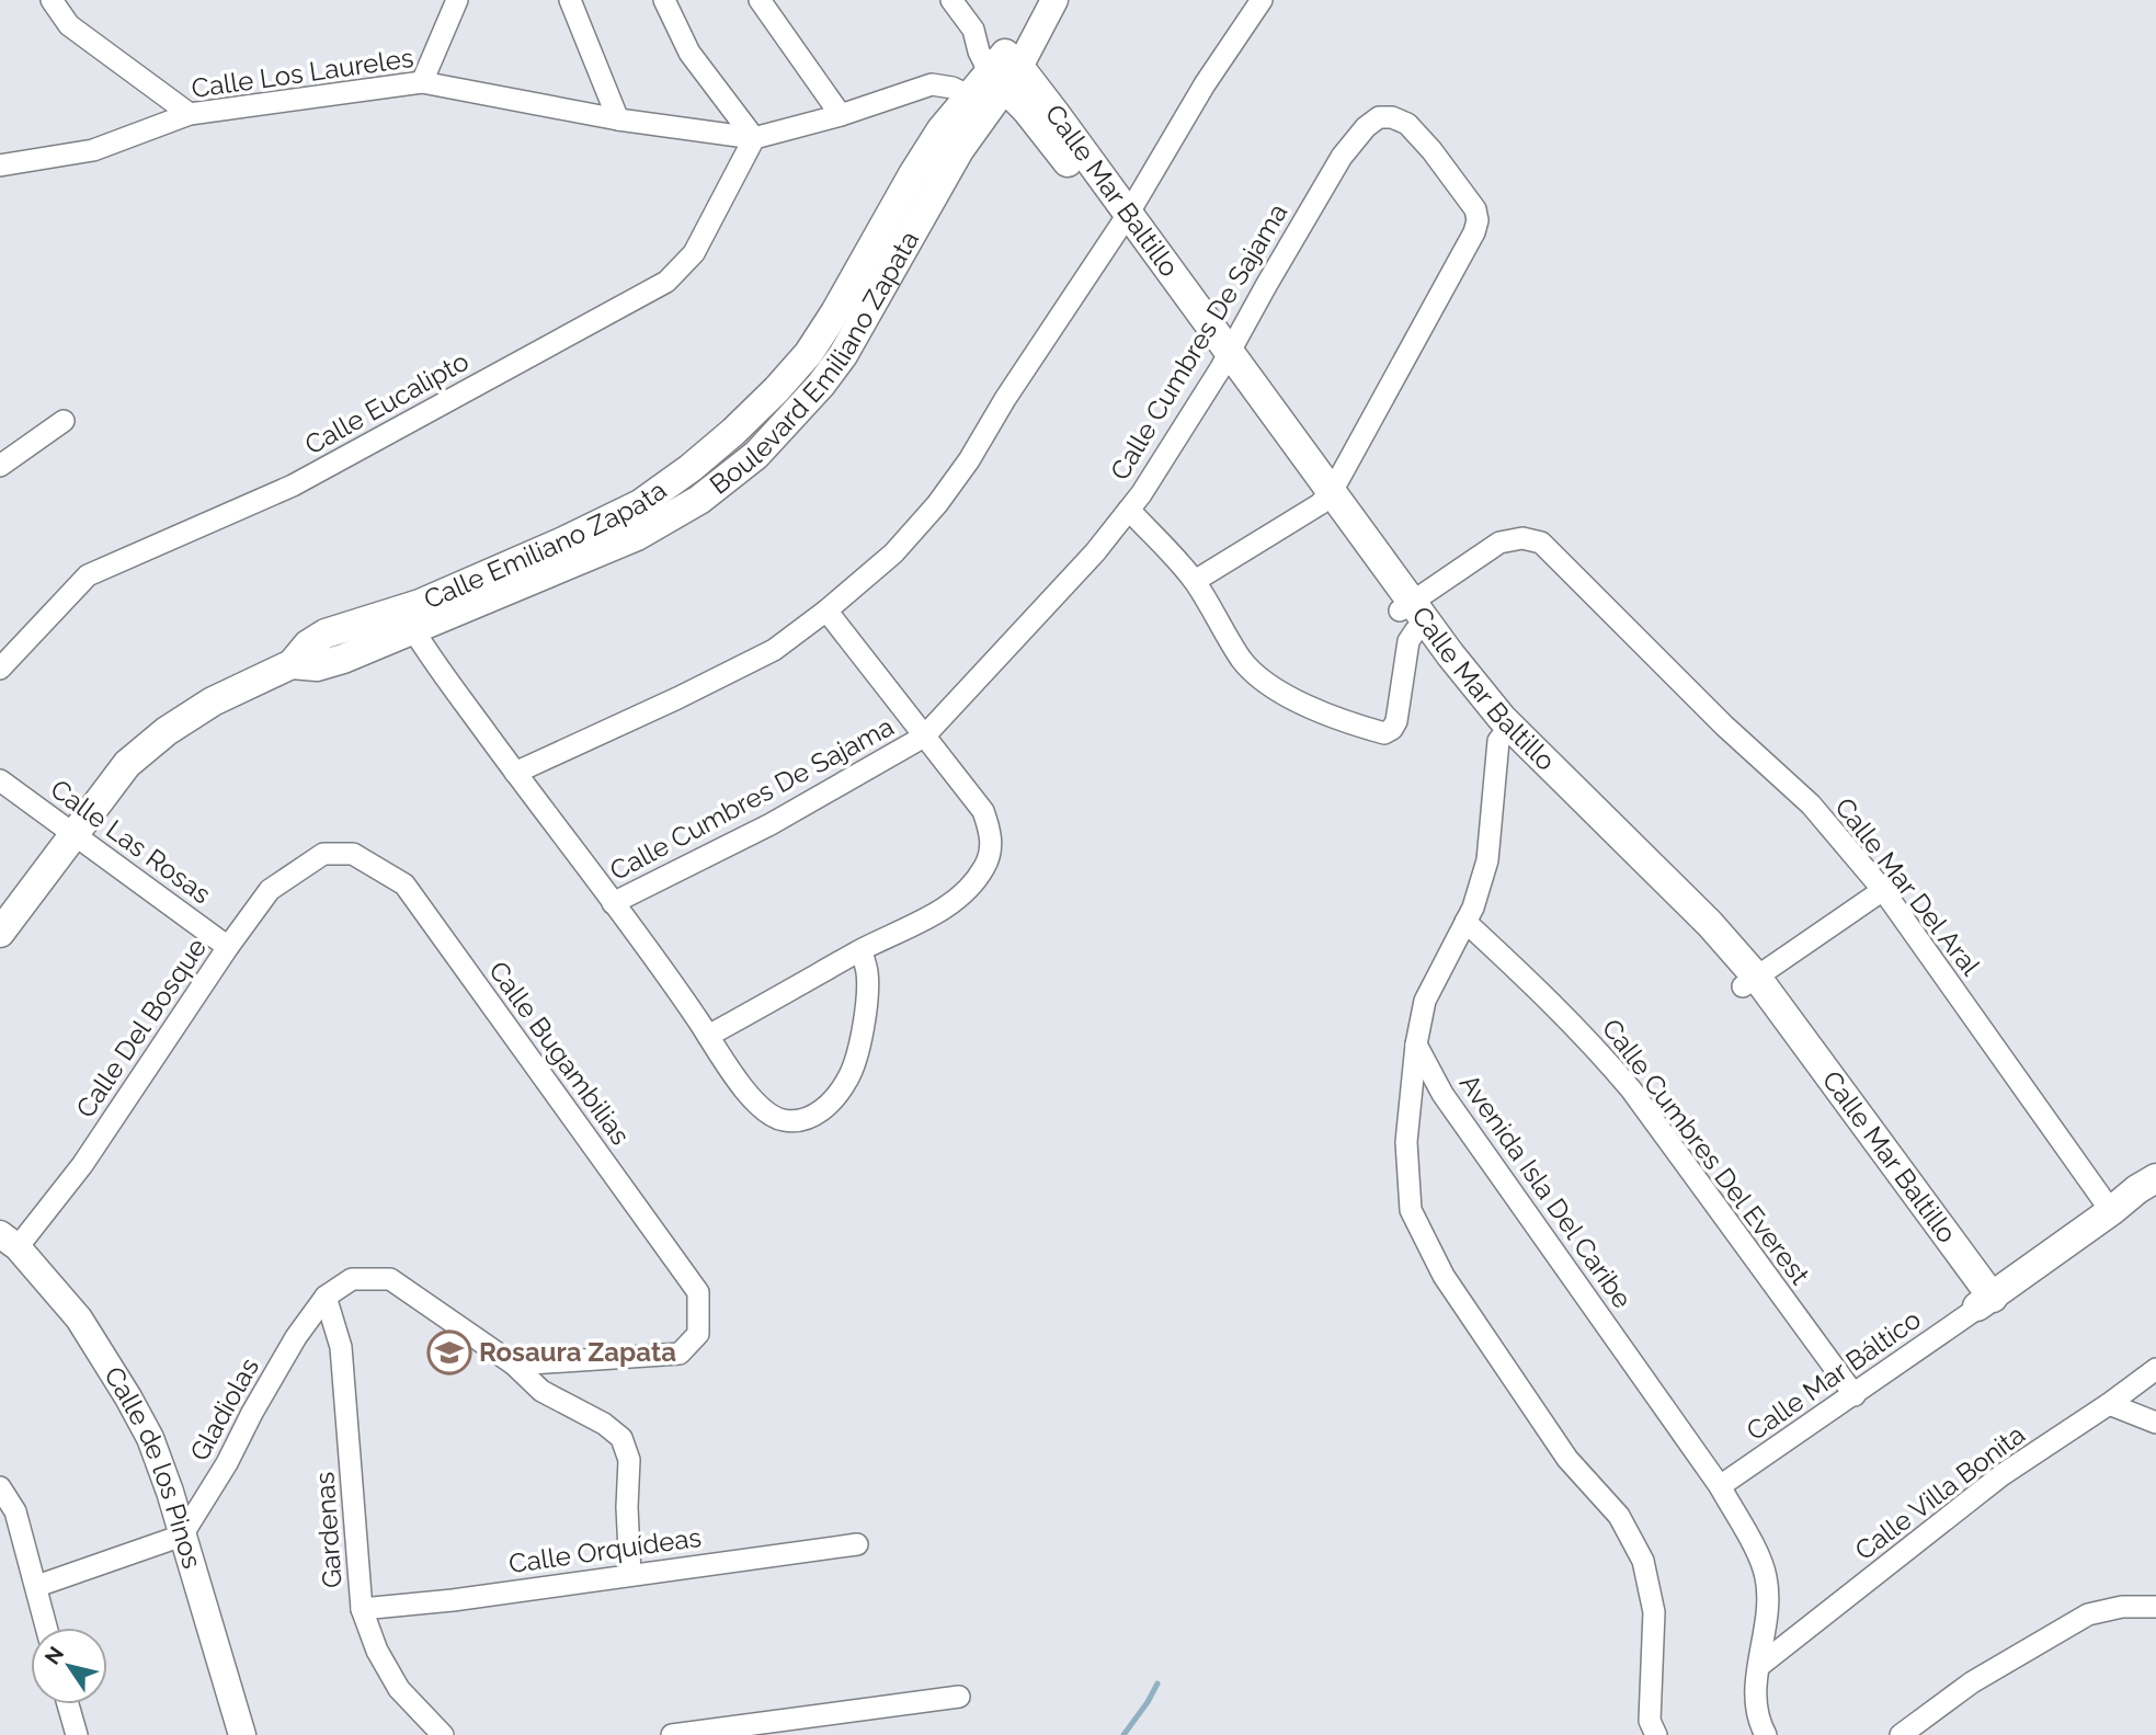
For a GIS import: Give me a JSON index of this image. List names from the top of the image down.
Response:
{
  "streets": {
    "main road": ["Calle Mar Baltillo", "Calle Emiliano Zapata"],
    "street": [
      "Calle Los Laureles",
      "Calle Cumbres De Sajama",
      "Calle Eucalipto",
      "Calle Las Rosas",
      "Calle Mar Del Aral",
      "Calle Del Bosque",
      "Calle Bugambilias",
      "Calle Cumbres Del Everest",
      "Avenida Isla Del Caribe",
      "Calle Mar Báltico",
      "Gladiolas",
      "Calle de los Pinos",
      "Calle Villa Bonita",
      "Gardenas",
      "Calle Orquídeas"
    ]
  },
  "crossings": [
    ["Calle Los Laureles", "Calle Eucalipto"],
    ["Calle Mar Baltillo", "Calle Cumbres De Sajama"],
    ["Calle Mar Baltillo", "Calle Emiliano Zapata"],
    ["Calle Mar Baltillo", "Calle Mar Del Aral"],
    ["Calle Mar Baltillo", "Calle Mar Báltico"],
    ["Calle Emiliano Zapata", "Calle Las Rosas"],
    ["Calle Las Rosas", "Calle Del Bosque"],
    ["Calle Del Bosque", "Calle Bugambilias"],
    ["Calle Del Bosque", "Calle de los Pinos"],
    ["Calle Cumbres Del Everest", "Calle Mar Báltico"],
    ["Avenida Isla Del Caribe", "Calle Mar Báltico"],
    ["Avenida Isla Del Caribe", "Calle Villa Bonita"],
    ["Gladiolas", "Calle de los Pinos"],
    ["Gladiolas", "Gardenas"],
    ["Gardenas", "Calle Orquídeas"]
  ],
  "places": {
    "school or university": ["Rosaura Zapata"]
  },
  "north": "top left"
}
